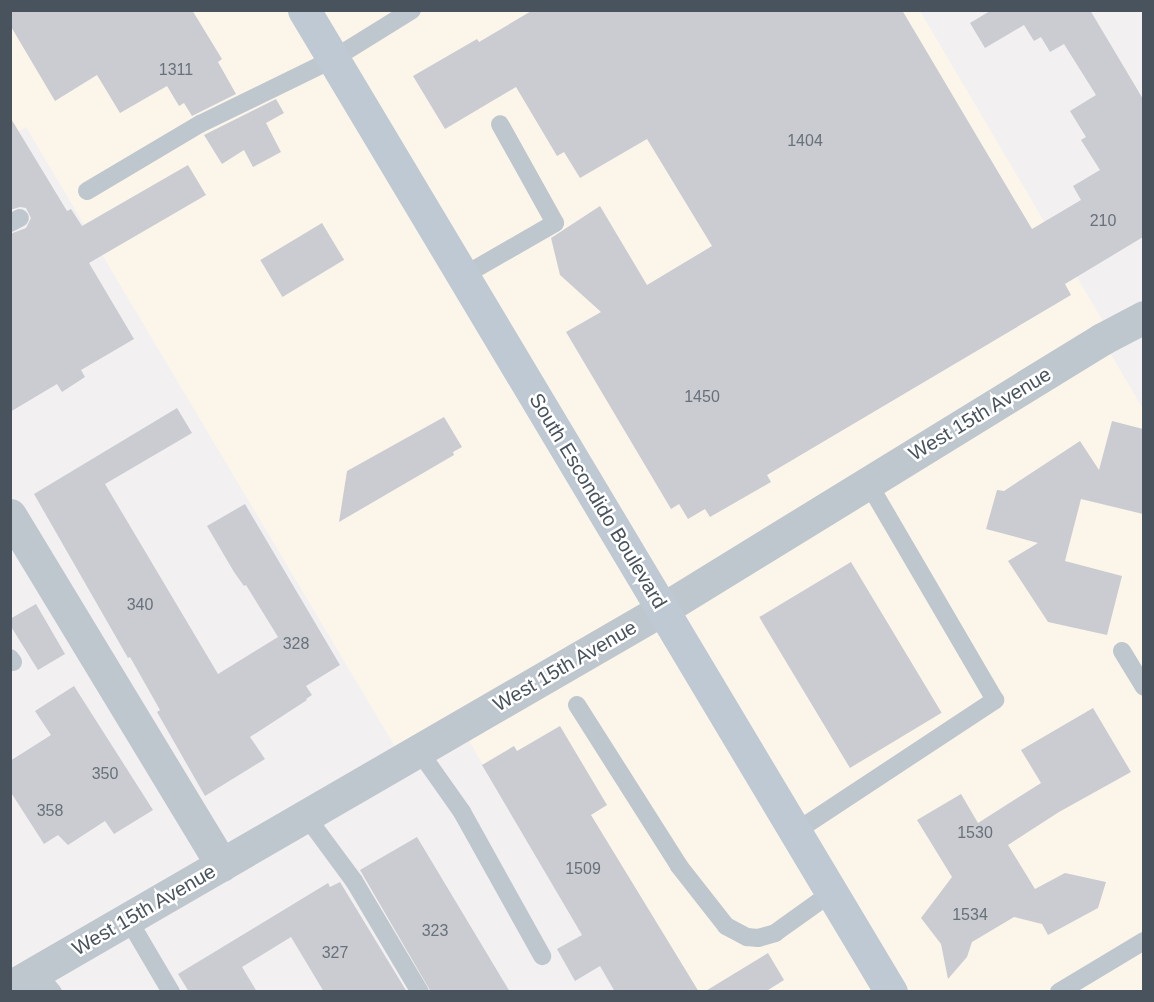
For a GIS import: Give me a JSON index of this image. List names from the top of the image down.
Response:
{
  "streets": {
    "main road": ["South Escondido Boulevard"],
    "street": ["West 15th Avenue"]
  },
  "crossings": [
    ["West 15th Avenue", "South Escondido Boulevard"]
  ],
  "house_numbers": [
    "1311",
    "1404",
    "210",
    "1450",
    "340",
    "328",
    "350",
    "358",
    "1530",
    "1509",
    "1534",
    "323",
    "327"
  ]
}
